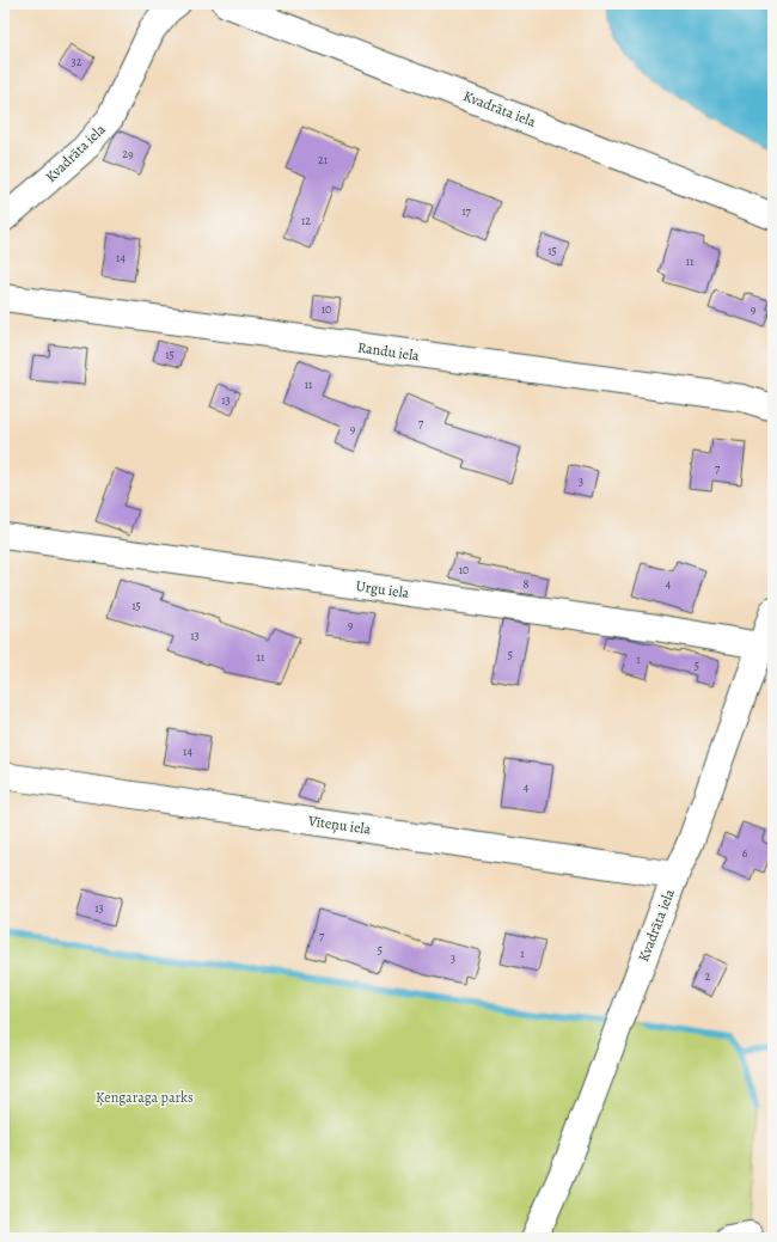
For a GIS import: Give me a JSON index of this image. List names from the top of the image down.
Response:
{
  "streets": {
    "street": [
      "Kvadrāta iela",
      "Randu iela",
      "Urgu iela",
      "Vīteņu iela"
    ]
  },
  "crossings": [
    ["Kvadrāta iela", "Urgu iela"],
    ["Kvadrāta iela", "Vīteņu iela"]
  ],
  "parks": ["Ķengaraga parks"],
  "house_numbers": [
    "32",
    "29",
    "21",
    "17",
    "12",
    "15",
    "14",
    "11",
    "10",
    "9",
    "15",
    "11",
    "13",
    "7",
    "9",
    "7",
    "3",
    "10",
    "8",
    "4",
    "15",
    "9",
    "13",
    "5",
    "11",
    "1",
    "5",
    "14",
    "4",
    "6",
    "13",
    "7",
    "5",
    "1",
    "3",
    "2"
  ]
}
